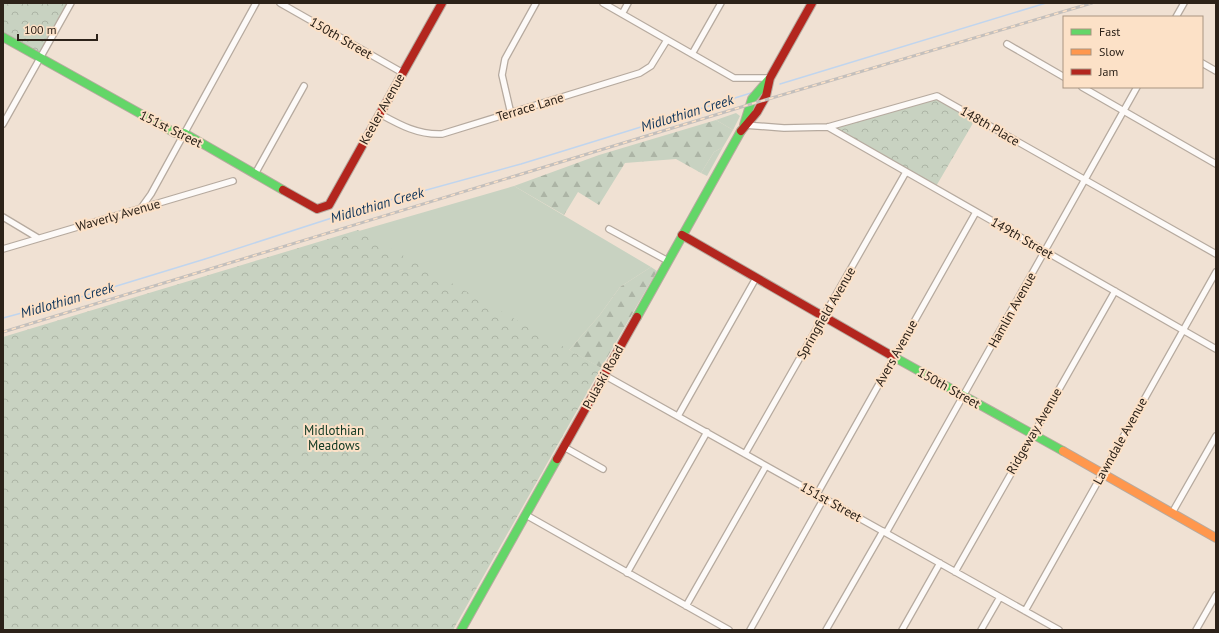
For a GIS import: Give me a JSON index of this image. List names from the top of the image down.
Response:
{
  "streets": {
    "street": [
      "150th Street",
      "Terrace Lane",
      "Keeler Avenue",
      "148th Place",
      "151st Street",
      "Waverly Avenue",
      "149th Street",
      "Hamlin Avenue",
      "Springfield Avenue",
      "Avers Avenue",
      "Pulaski Road",
      "Ridgeway Avenue",
      "Lawndale Avenue"
    ]
  },
  "crossings": [
    ["150th Street", "Keeler Avenue"],
    ["150th Street", "Hamlin Avenue"],
    ["150th Street", "Springfield Avenue"],
    ["150th Street", "Avers Avenue"],
    ["150th Street", "Pulaski Road"],
    ["150th Street", "Ridgeway Avenue"],
    ["150th Street", "Lawndale Avenue"],
    ["Terrace Lane", "Keeler Avenue"],
    ["Keeler Avenue", "151st Street"],
    ["148th Place", "149th Street"],
    ["148th Place", "Hamlin Avenue"],
    ["148th Place", "Pulaski Road"],
    ["151st Street", "Hamlin Avenue"],
    ["151st Street", "Springfield Avenue"],
    ["151st Street", "Avers Avenue"],
    ["151st Street", "Pulaski Road"],
    ["151st Street", "Ridgeway Avenue"],
    ["151st Street", "Lawndale Avenue"],
    ["149th Street", "Hamlin Avenue"],
    ["149th Street", "Springfield Avenue"],
    ["149th Street", "Avers Avenue"],
    ["149th Street", "Ridgeway Avenue"],
    ["149th Street", "Lawndale Avenue"]
  ],
  "water": ["Midlothian Creek"],
  "parks": ["Midlothian Meadows"],
  "legend": ["Fast", "Slow", "Jam"],
  "scale_bar": "100 m"
}
